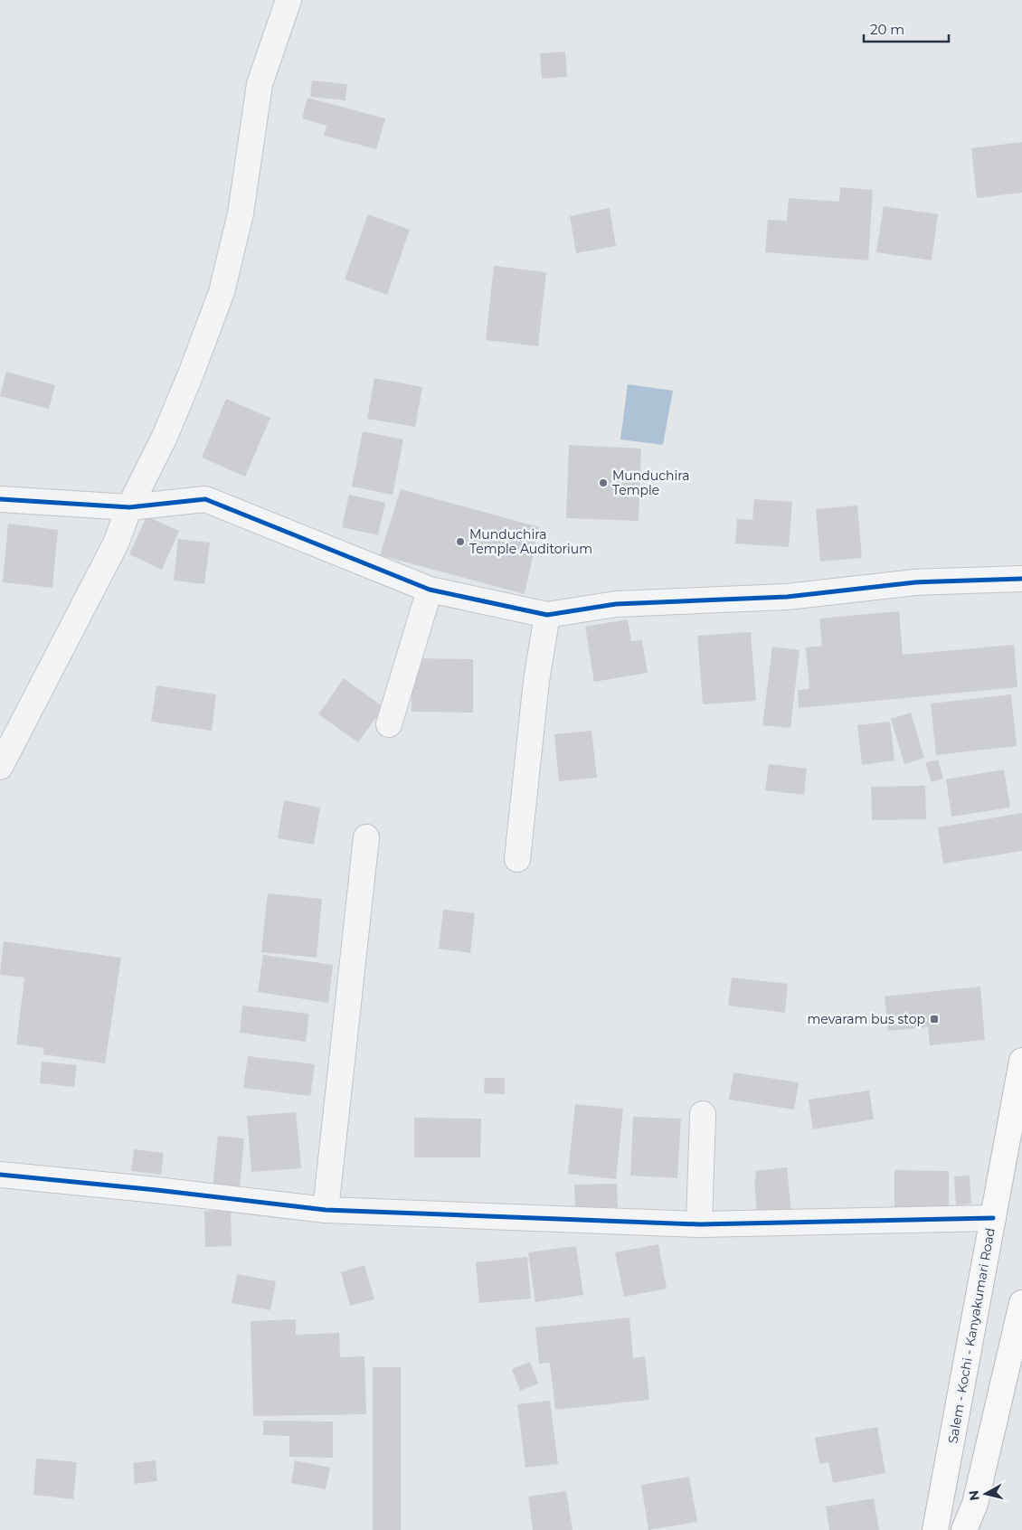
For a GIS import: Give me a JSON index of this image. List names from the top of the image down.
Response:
{
  "streets": {
    "highway": ["Salem - Kochi - Kanyakumari Road"]
  },
  "places": {
    "other": ["Munduchira Temple", "Munduchira Temple Auditorium"],
    "transit": ["mevaram bus stop"]
  },
  "scale_bar": "20 m",
  "north": "left"
}
